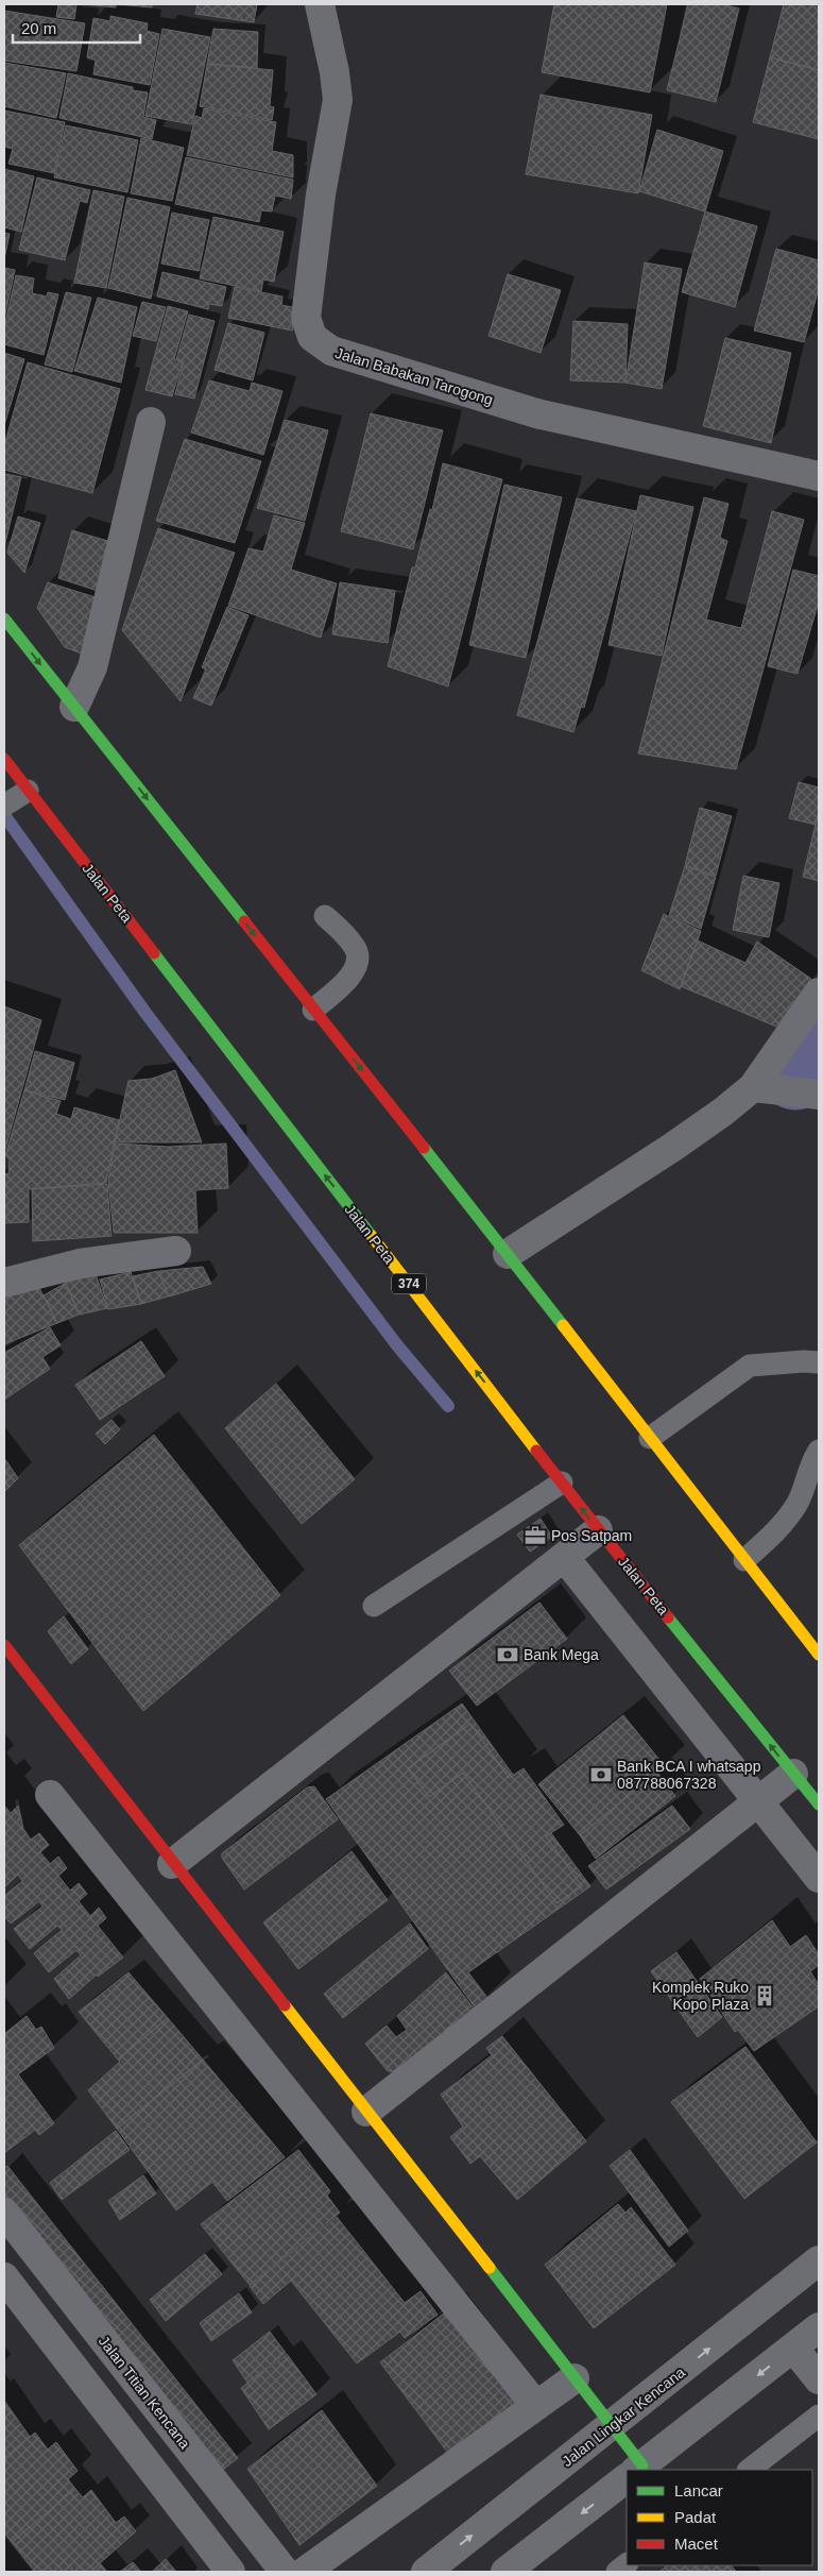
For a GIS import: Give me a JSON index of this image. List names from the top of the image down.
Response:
{
  "streets": {
    "main road": ["Jalan Peta", "374"],
    "street": ["Jalan Babakan Tarogong", "Jalan Titian Kencana", "Jalan Lingkar Kencana"]
  },
  "places": {
    "office": ["Pos Satpam"],
    "bank": ["Bank Mega", "Bank BCA I whatsapp 087788067328"],
    "building": ["Komplek Ruko Kopo Plaza"]
  },
  "legend": ["Lancar", "Padat", "Macet"],
  "scale_bar": "20 m"
}
